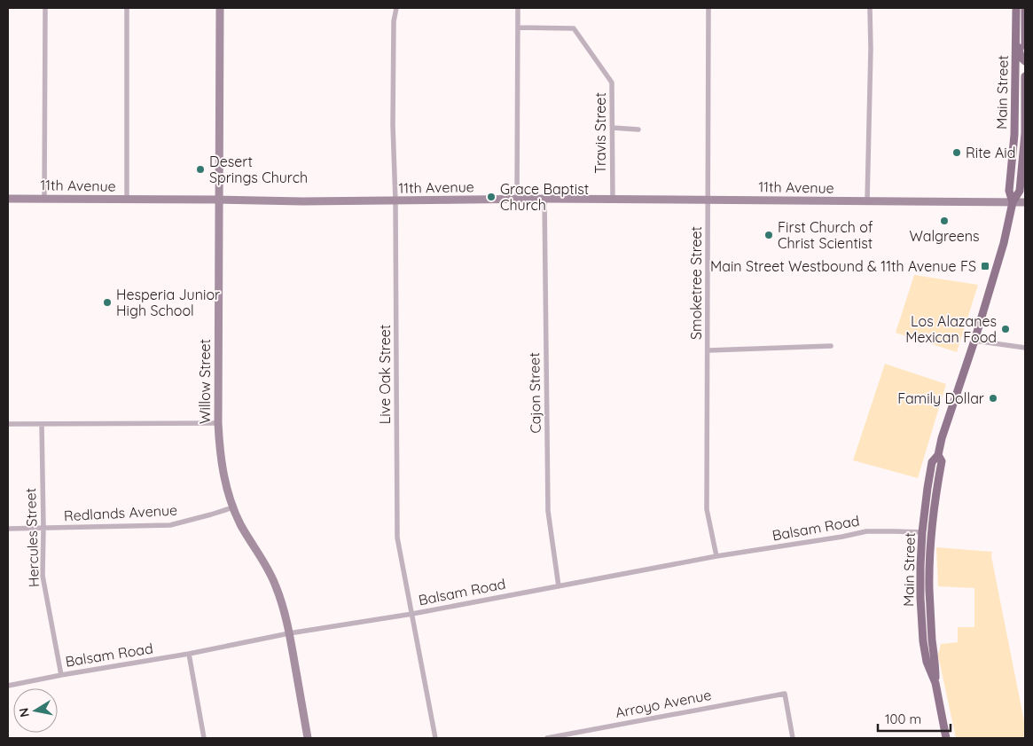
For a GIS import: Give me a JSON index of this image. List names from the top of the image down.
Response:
{
  "streets": {
    "main road": ["Main Street", "11th Avenue", "Willow Street"],
    "street": [
      "Travis Street",
      "Smoketree Street",
      "Live Oak Street",
      "Cajon Street",
      "Redlands Avenue",
      "Balsam Road",
      "Hercules Street",
      "Arroyo Avenue"
    ]
  },
  "crossings": [
    ["Main Street", "11th Avenue"],
    ["Main Street", "Balsam Road"],
    ["Travis Street", "11th Avenue"],
    ["11th Avenue", "Smoketree Street"],
    ["11th Avenue", "Live Oak Street"],
    ["11th Avenue", "Willow Street"],
    ["11th Avenue", "Cajon Street"],
    ["Smoketree Street", "Balsam Road"],
    ["Live Oak Street", "Balsam Road"],
    ["Willow Street", "Redlands Avenue"],
    ["Willow Street", "Balsam Road"],
    ["Cajon Street", "Balsam Road"],
    ["Redlands Avenue", "Hercules Street"],
    ["Balsam Road", "Hercules Street"]
  ],
  "places": {
    "other": [
      "Rite Aid",
      "Desert Springs Church",
      "Grace Baptist Church",
      "Walgreens",
      "First Church of Christ Scientist",
      "Hesperia Junior High School",
      "Los Alazanes Mexican Food",
      "Family Dollar"
    ],
    "transit": ["Main Street Westbound & 11th Avenue FS"]
  },
  "scale_bar": "100 m",
  "north": "left"
}
